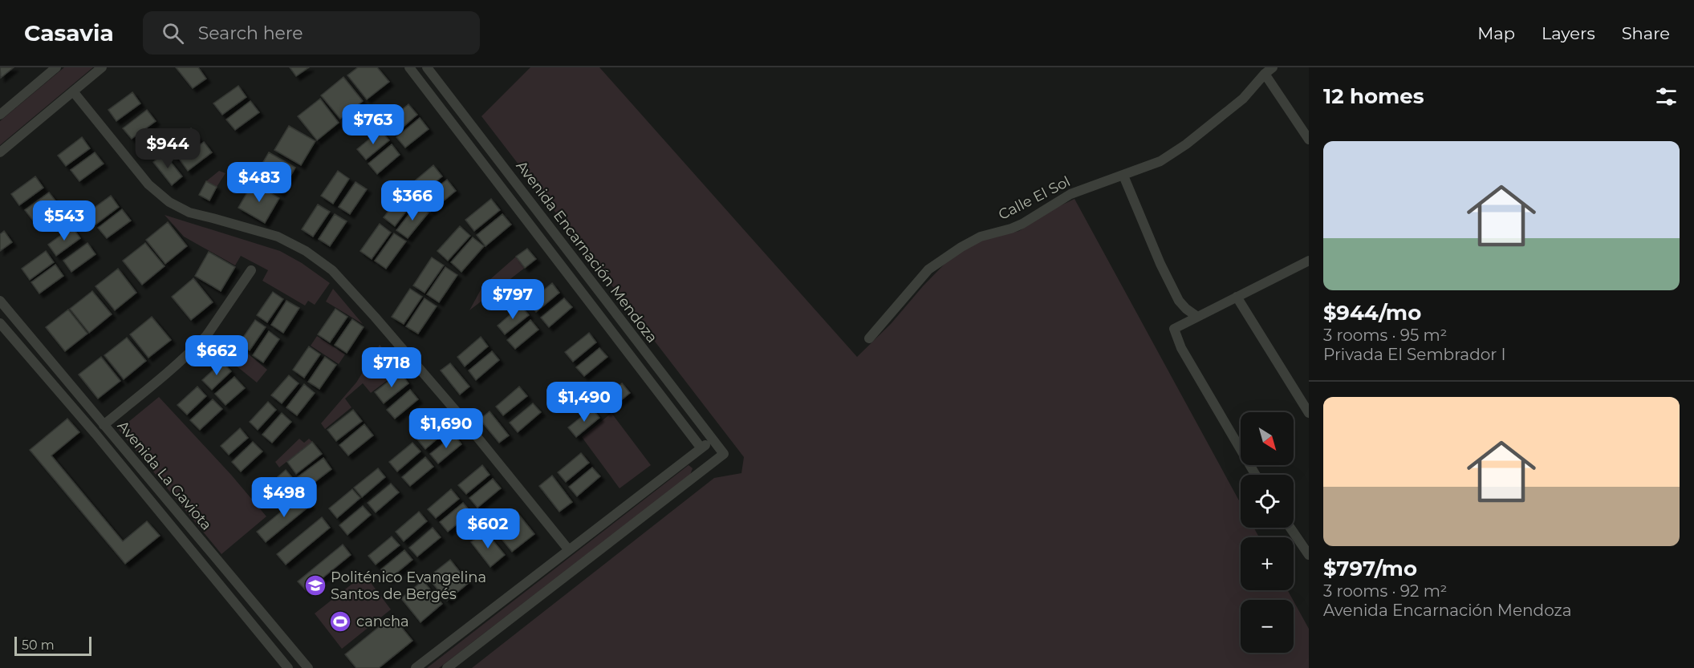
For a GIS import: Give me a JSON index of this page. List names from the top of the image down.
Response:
{
  "streets": {
    "street": ["Calle El Sol", "Avenida Encarnación Mendoza", "Avenida La Gaviota"]
  },
  "places": {
    "school or university": ["Politénico Evangelina Santos de Bergés"],
    "sports": ["cancha"]
  },
  "scale_bar": "50 m",
  "north": "bottom right",
  "page": {
    "header": "Casavia",
    "search": "Search here",
    "nav": ["Map", "Layers", "Share"],
    "heading": "12 homes",
    "price": [
      "$763",
      "$944",
      "$483",
      "$366",
      "$543",
      "$797",
      "$662",
      "$718",
      "$1,490",
      "$1,690",
      "$498",
      "$602"
    ],
    "list": [
      {
        "name": "$944/mo",
        "note": "3 rooms · 95 m² · Privada El Sembrador I"
      },
      {
        "name": "$797/mo",
        "note": "3 rooms · 92 m² · Avenida Encarnación Mendoza"
      }
    ],
    "map_buttons": ["+", "−"],
    "scale": "50 m"
  }
}
